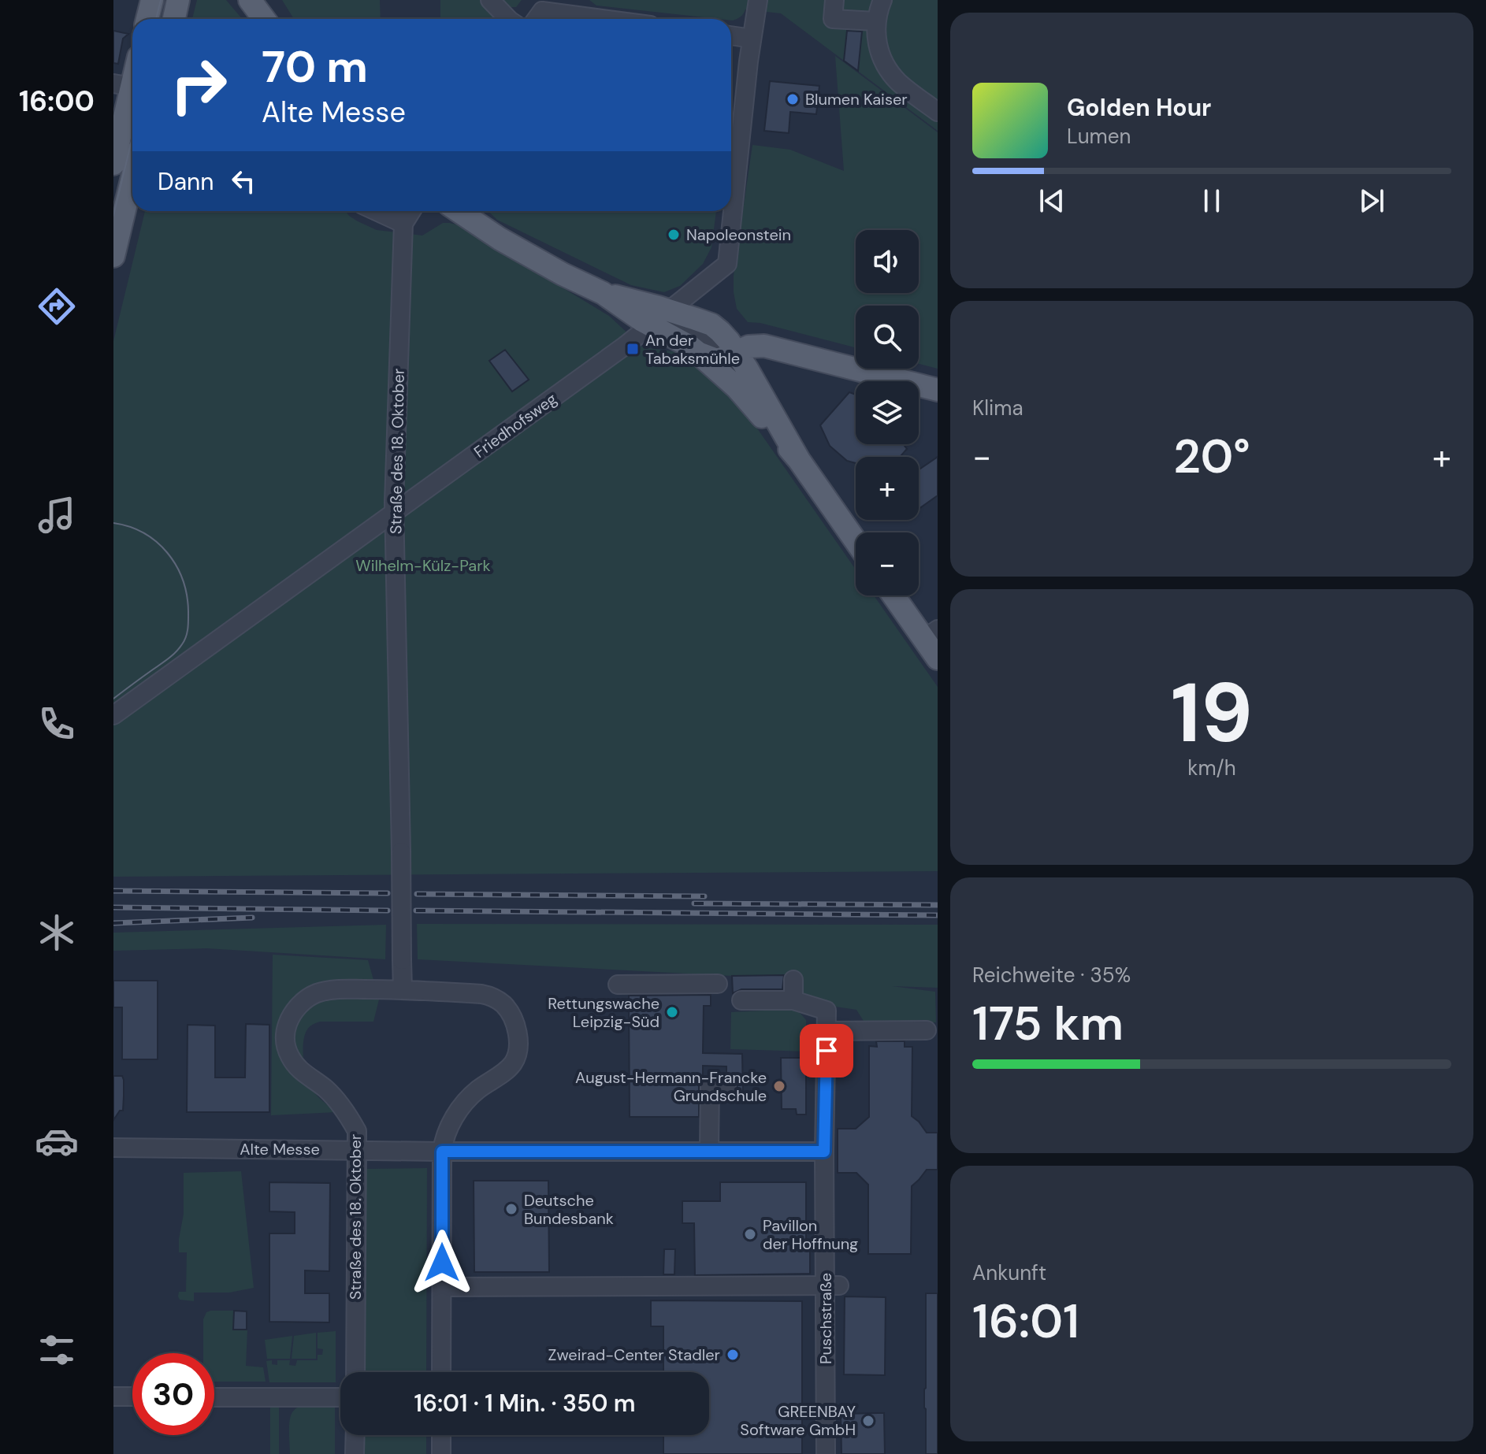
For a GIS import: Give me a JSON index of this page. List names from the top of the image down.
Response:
{
  "streets": {
    "street": [
      "Friedhofsweg",
      "Straße des 18. Oktober",
      "Alte Messe",
      "Puschstraße"
    ]
  },
  "crossings": [
    ["Friedhofsweg", "Straße des 18. Oktober"],
    ["Straße des 18. Oktober", "Alte Messe"],
    ["Alte Messe", "Puschstraße"]
  ],
  "parks": ["Wilhelm-Külz-Park"],
  "places": {
    "other": [
      "Blumen Kaiser",
      "Napoleonstein",
      "Rettungswache Leipzig-Süd",
      "August-Hermann-Francke Grundschule",
      "Deutsche Bundesbank",
      "Pavillon der Hoffnung",
      "Zweirad-Center Stadler",
      "GREENBAY Software GmbH"
    ],
    "transit": ["An der Tabaksmühle"]
  },
  "page": {
    "tabs": "16:00",
    "turn": ["70 m", "Alte Messe"],
    "song": ["Golden Hour", "Lumen"],
    "then": "Dann",
    "map_buttons": ["+", "−"],
    "tile": [
      "Klima",
      ["19", "km/h"],
      ["Reichweite · 35%", "175 km"],
      ["Ankunft", "16:01"]
    ],
    "heat": ["−", "20°", "+"],
    "limit": "30",
    "trip": "16:01 · 1 Min. · 350 m"
  }
}
